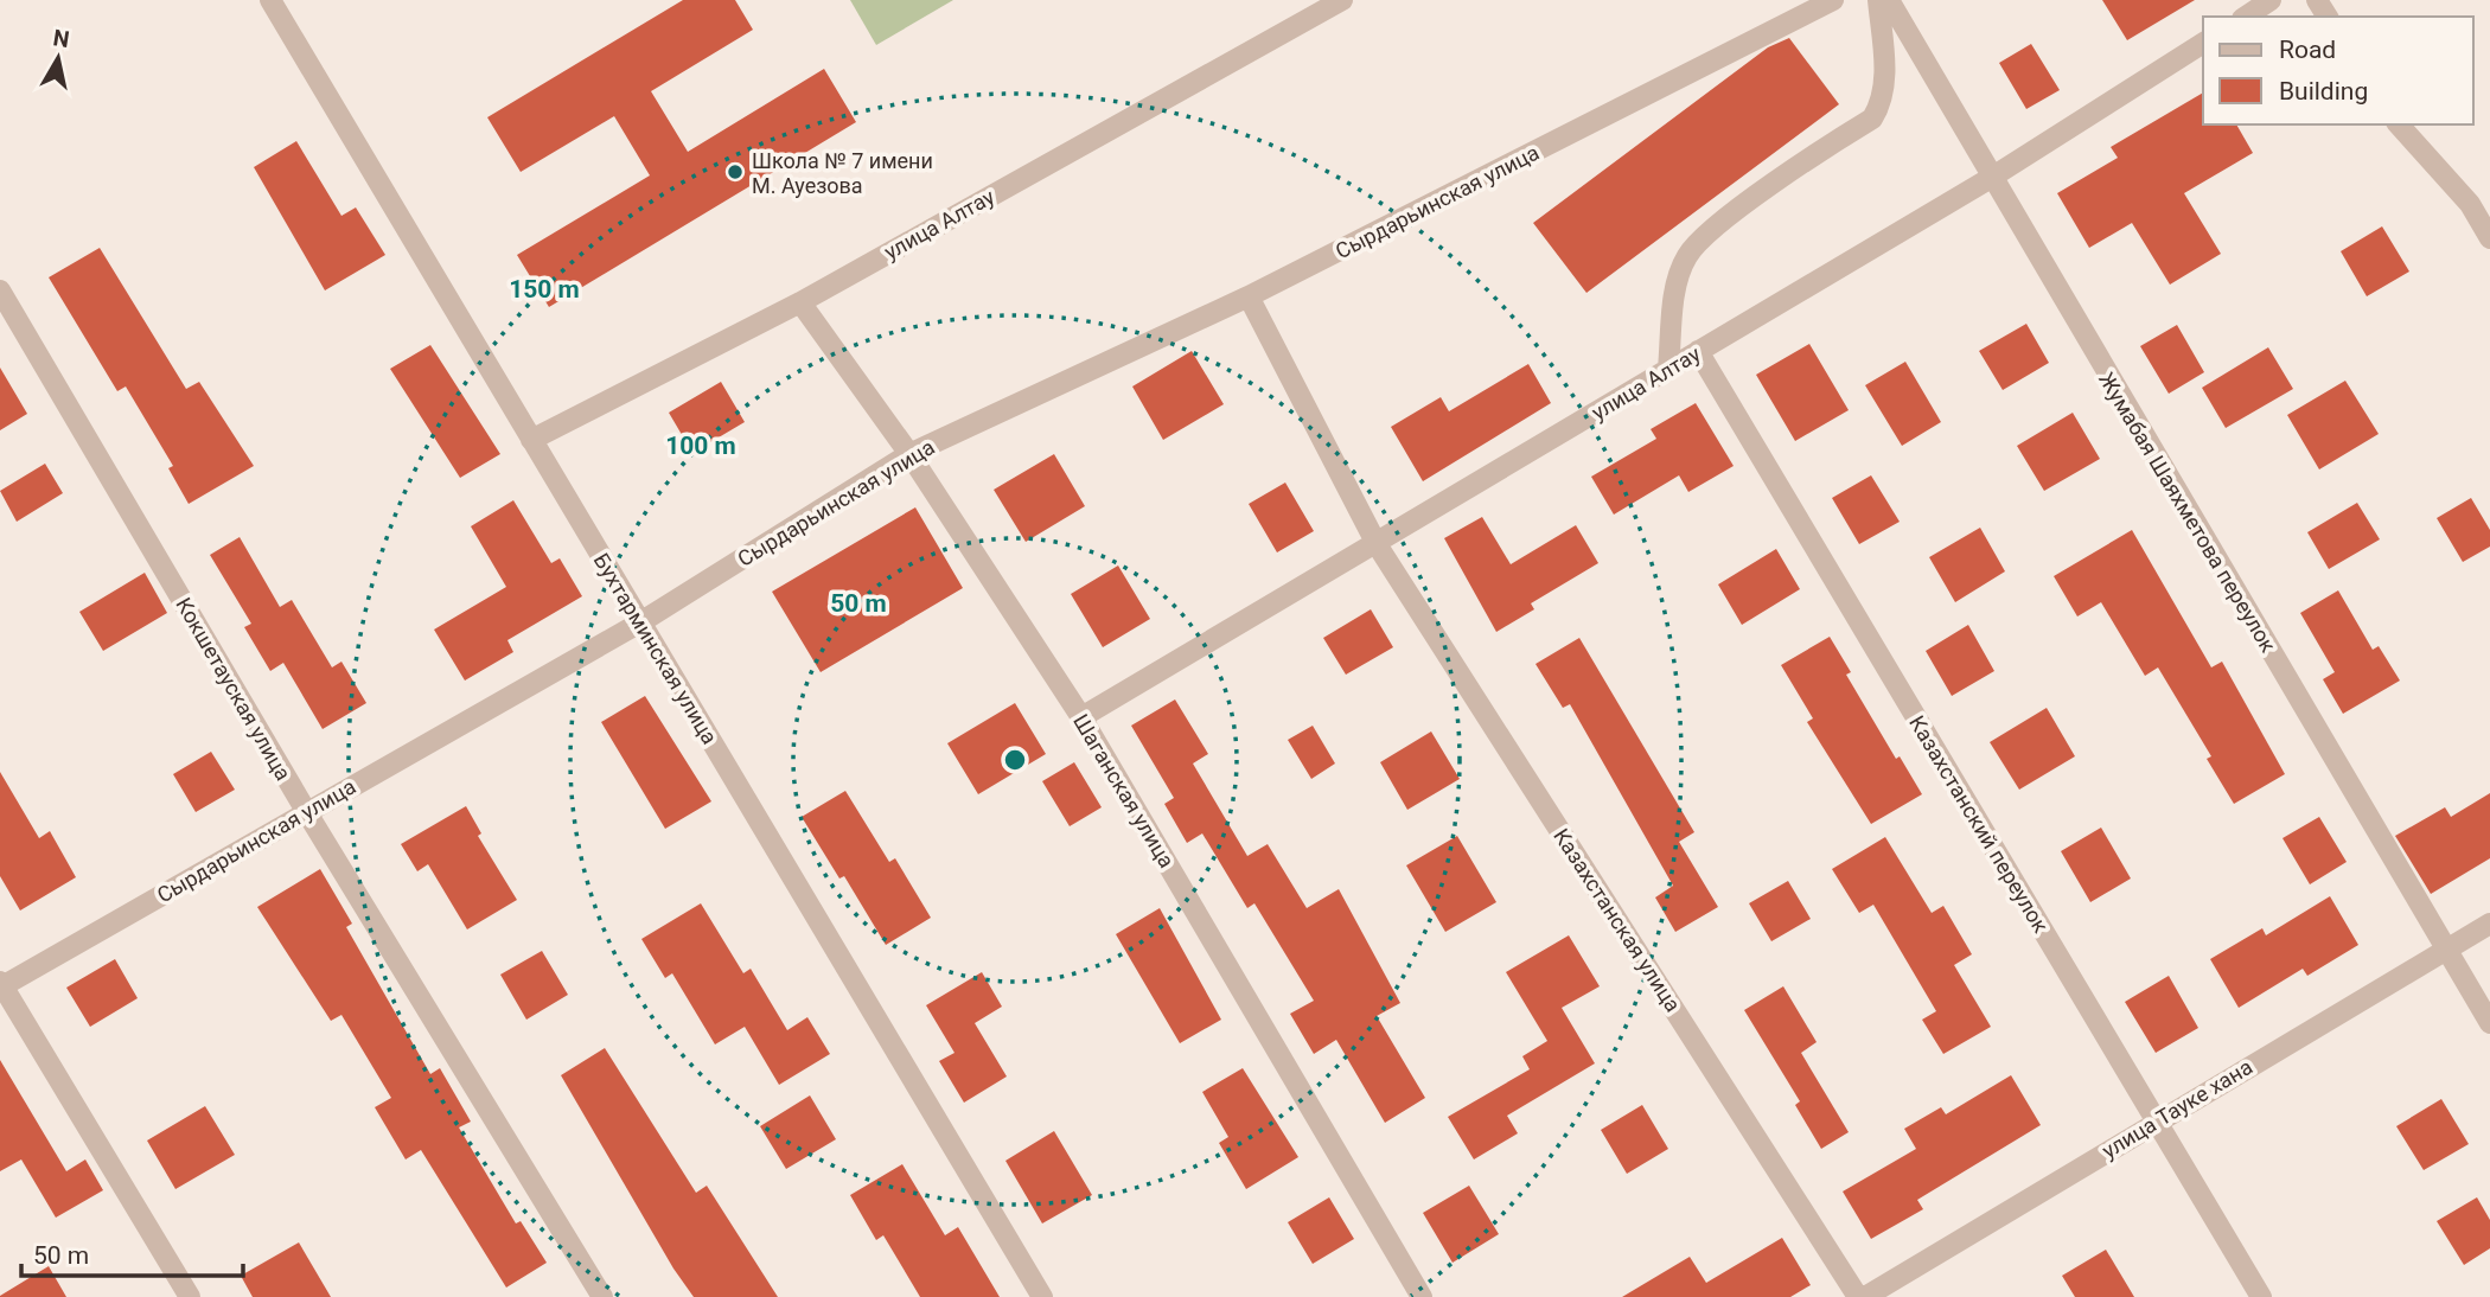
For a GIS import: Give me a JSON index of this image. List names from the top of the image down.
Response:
{
  "streets": {
    "street": [
      "Сырдарьинская улица",
      "улица Алтау",
      "Жумабая Шаяхметова переулок",
      "Бухтарминская улица",
      "Кокшетауская улица",
      "Шаганская улица",
      "Казахстанский переулок",
      "Казахстанская улица",
      "улица Тауке хана"
    ]
  },
  "crossings": [
    ["Сырдарьинская улица", "Бухтарминская улица"],
    ["Сырдарьинская улица", "Кокшетауская улица"],
    ["Сырдарьинская улица", "Шаганская улица"],
    ["Сырдарьинская улица", "Казахстанская улица"],
    ["улица Алтау", "Жумабая Шаяхметова переулок"],
    ["улица Алтау", "Бухтарминская улица"],
    ["улица Алтау", "Шаганская улица"],
    ["улица Алтау", "Казахстанский переулок"],
    ["улица Алтау", "Казахстанская улица"],
    ["Жумабая Шаяхметова переулок", "улица Тауке хана"],
    ["Казахстанский переулок", "улица Тауке хана"]
  ],
  "places": ["Школа № 7 имени М. Ауезова"],
  "legend": ["Road", "Building"],
  "scale_bar": "50 m",
  "north": "top",
  "rings": ["150 m", "100 m", "50 m"]
}
